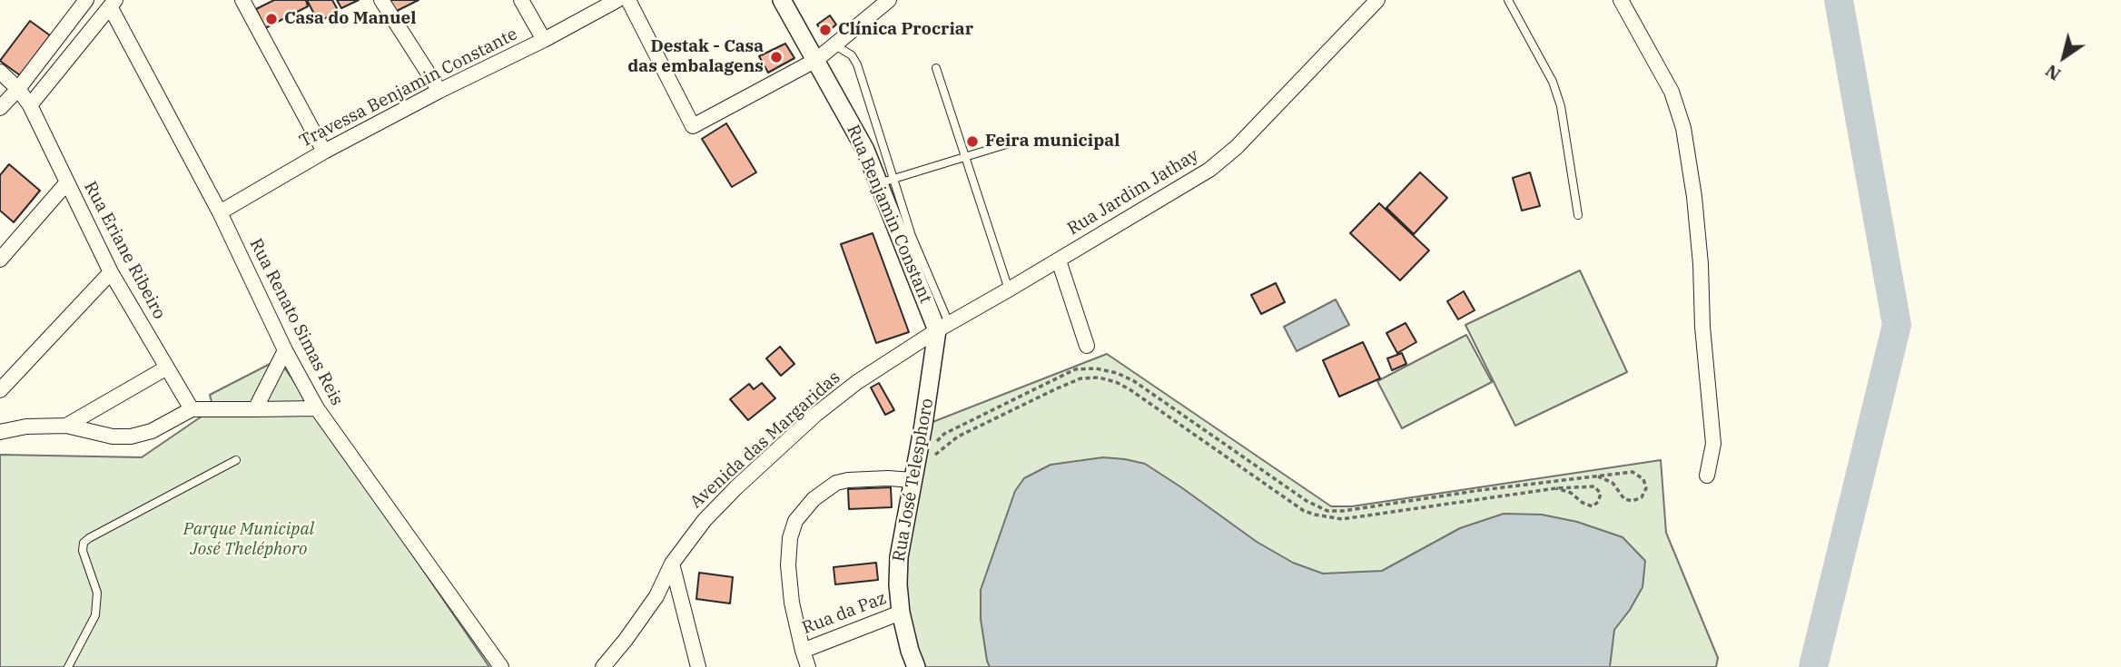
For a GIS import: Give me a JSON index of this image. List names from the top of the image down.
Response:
{
  "streets": {
    "street": [
      "Travessa Benjamin Constante",
      "Rua Jardim Jathay",
      "Rua Benjamin Constant",
      "Rua Eriane Ribeiro",
      "Rua Renato Simas Reis",
      "Avenida das Margaridas",
      "Rua José Telesphoro",
      "Rua da Paz"
    ]
  },
  "crossings": [
    ["Travessa Benjamin Constante", "Rua Renato Simas Reis"],
    ["Rua Jardim Jathay", "Rua Benjamin Constant"],
    ["Rua Jardim Jathay", "Avenida das Margaridas"],
    ["Rua Jardim Jathay", "Rua José Telesphoro"],
    ["Rua Benjamin Constant", "Avenida das Margaridas"],
    ["Rua Benjamin Constant", "Rua José Telesphoro"],
    ["Avenida das Margaridas", "Rua José Telesphoro"],
    ["Rua José Telesphoro", "Rua da Paz"]
  ],
  "parks": ["Parque Municipal José Theléphoro"],
  "places": [
    "Casa do Manuel",
    "Clínica Procriar",
    "Destak - Casa das embalagens",
    "Feira municipal"
  ],
  "north": "bottom left"
}
